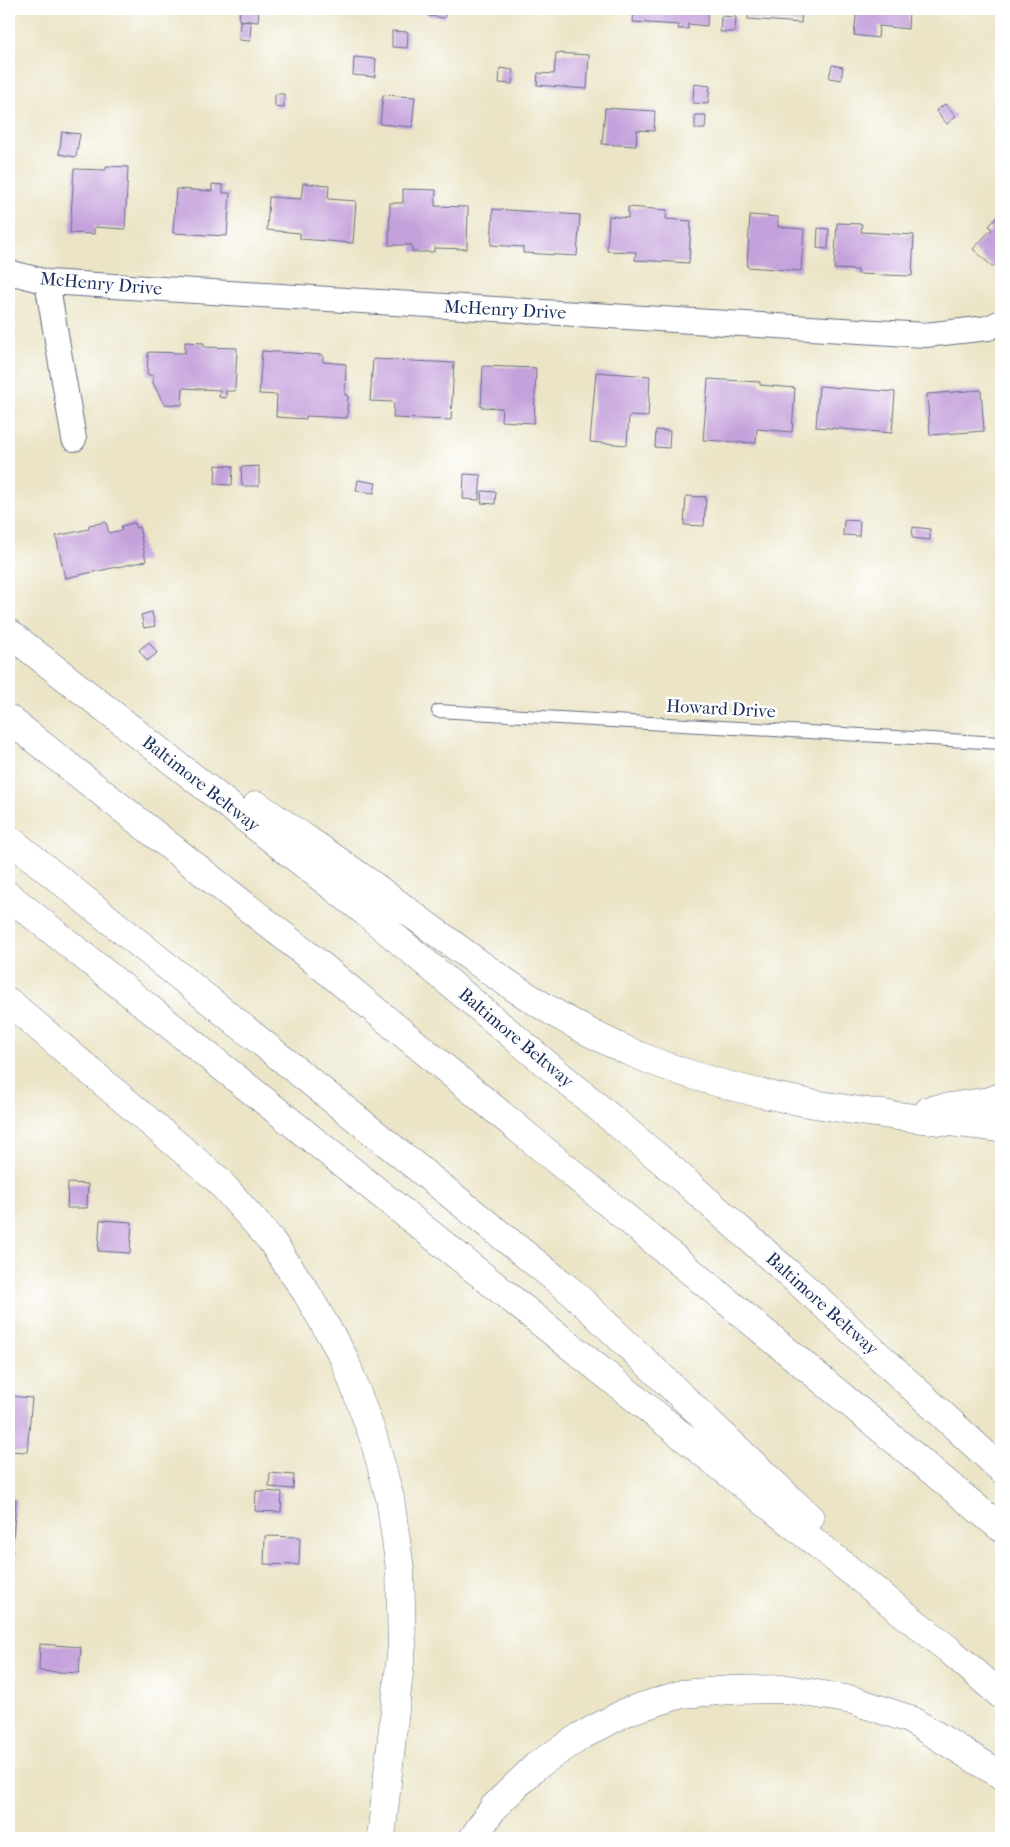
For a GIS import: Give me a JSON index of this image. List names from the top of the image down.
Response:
{
  "streets": {
    "highway": ["Baltimore Beltway"],
    "street": ["McHenry Drive"],
    "lane": ["Howard Drive"]
  }
}
